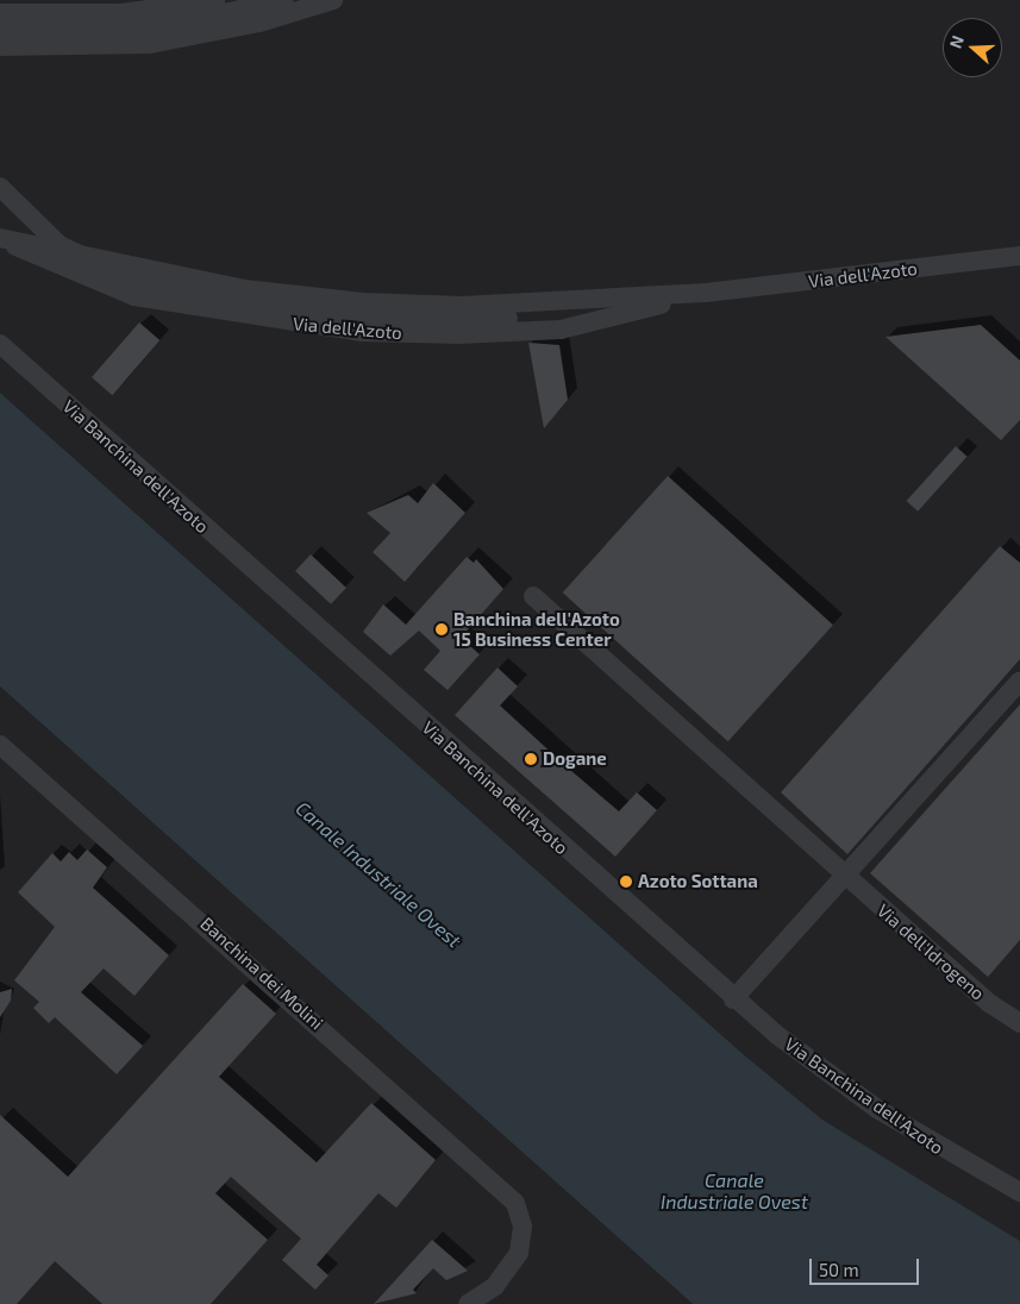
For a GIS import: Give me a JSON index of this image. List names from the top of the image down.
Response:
{
  "streets": {
    "street": [
      "Via dell'Azoto",
      "Via Banchina dell'Azoto",
      "Via dell'Idrogeno",
      "Banchina dei Molini"
    ]
  },
  "water": ["Canale Industriale Ovest"],
  "places": ["Banchina dell'Azoto 15 Business Center", "Dogane", "Azoto Sottana"],
  "scale_bar": "50 m",
  "north": "left"
}
